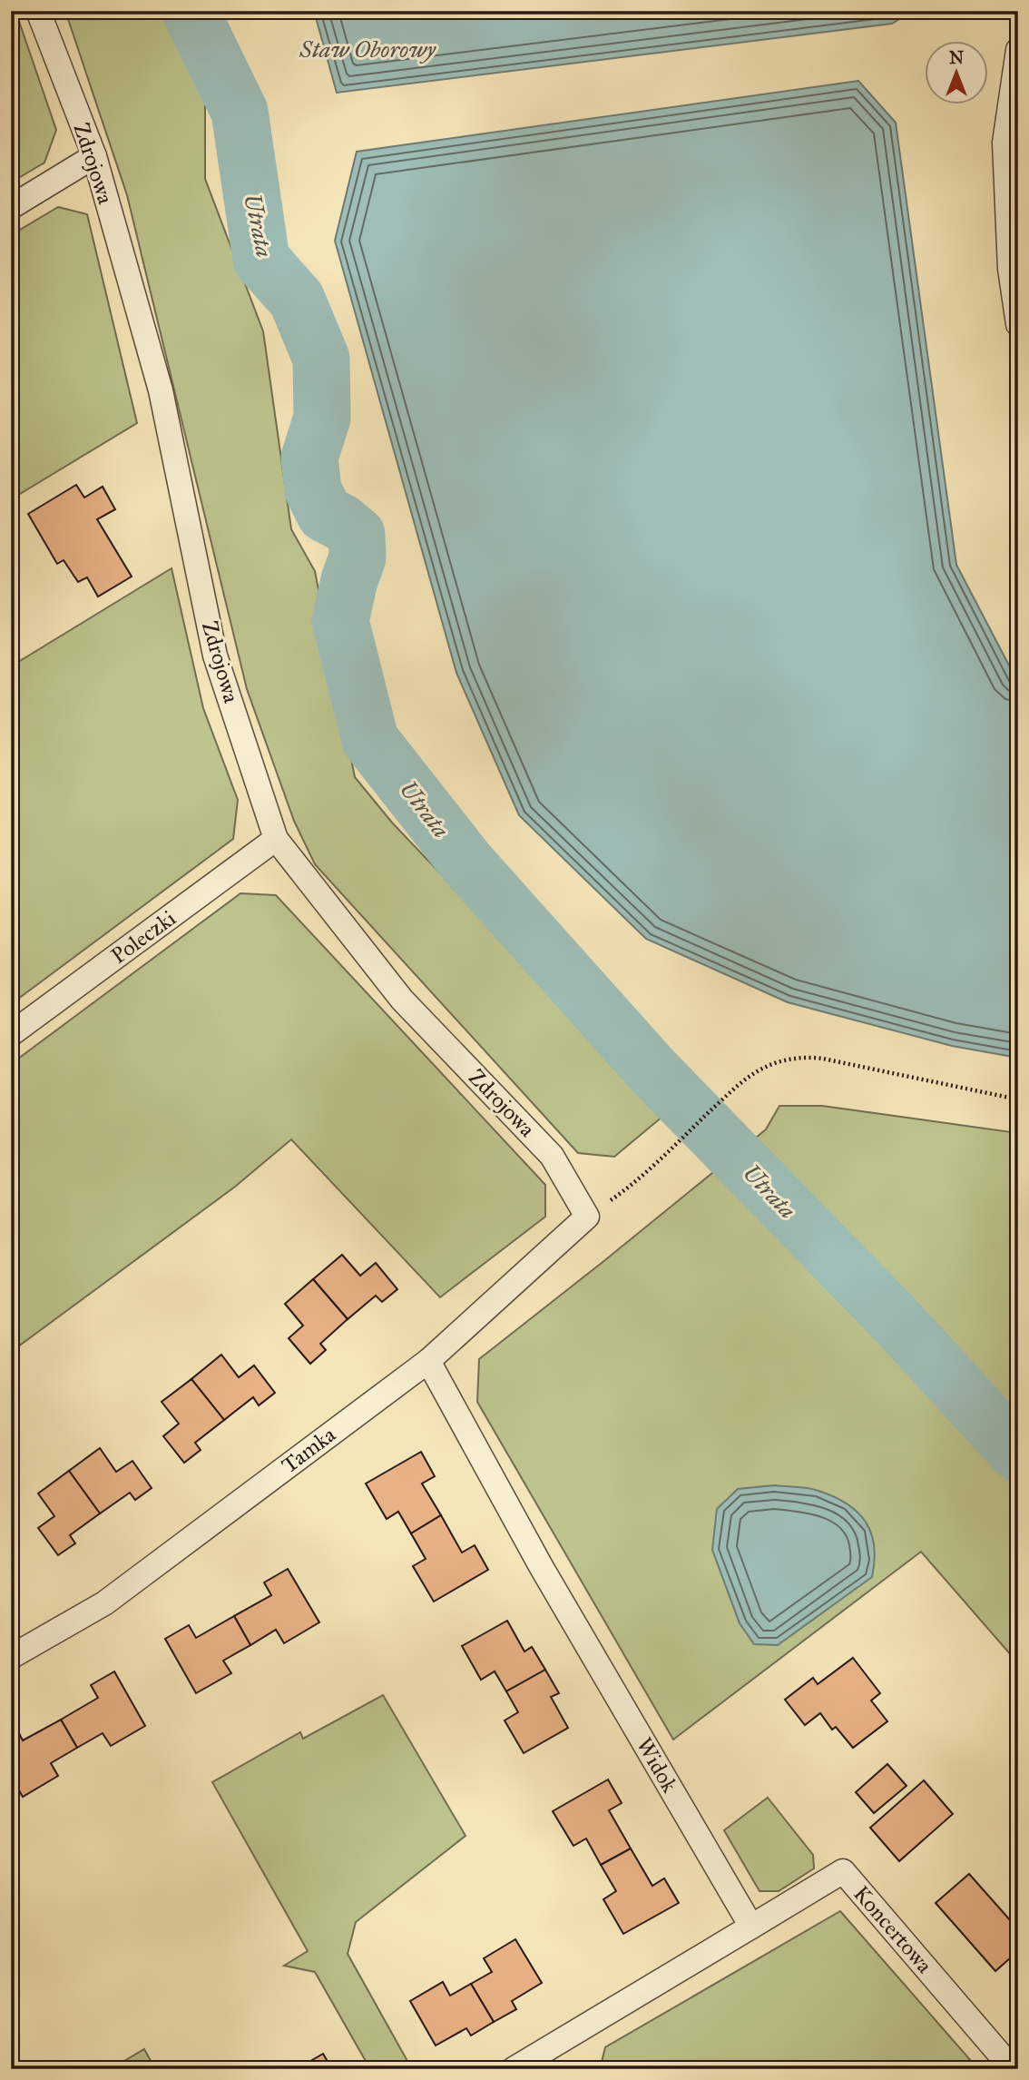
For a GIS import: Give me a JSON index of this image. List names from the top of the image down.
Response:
{
  "streets": {
    "street": [
      "Zdrojowa",
      "Poleczki",
      "Tamka",
      "Widok",
      "Koncertowa"
    ]
  },
  "crossings": [
    ["Zdrojowa", "Poleczki"],
    ["Zdrojowa", "Tamka"],
    ["Tamka", "Widok"],
    ["Widok", "Koncertowa"]
  ],
  "water": ["Staw Oborowy", "Utrata"],
  "north": "top"
}
